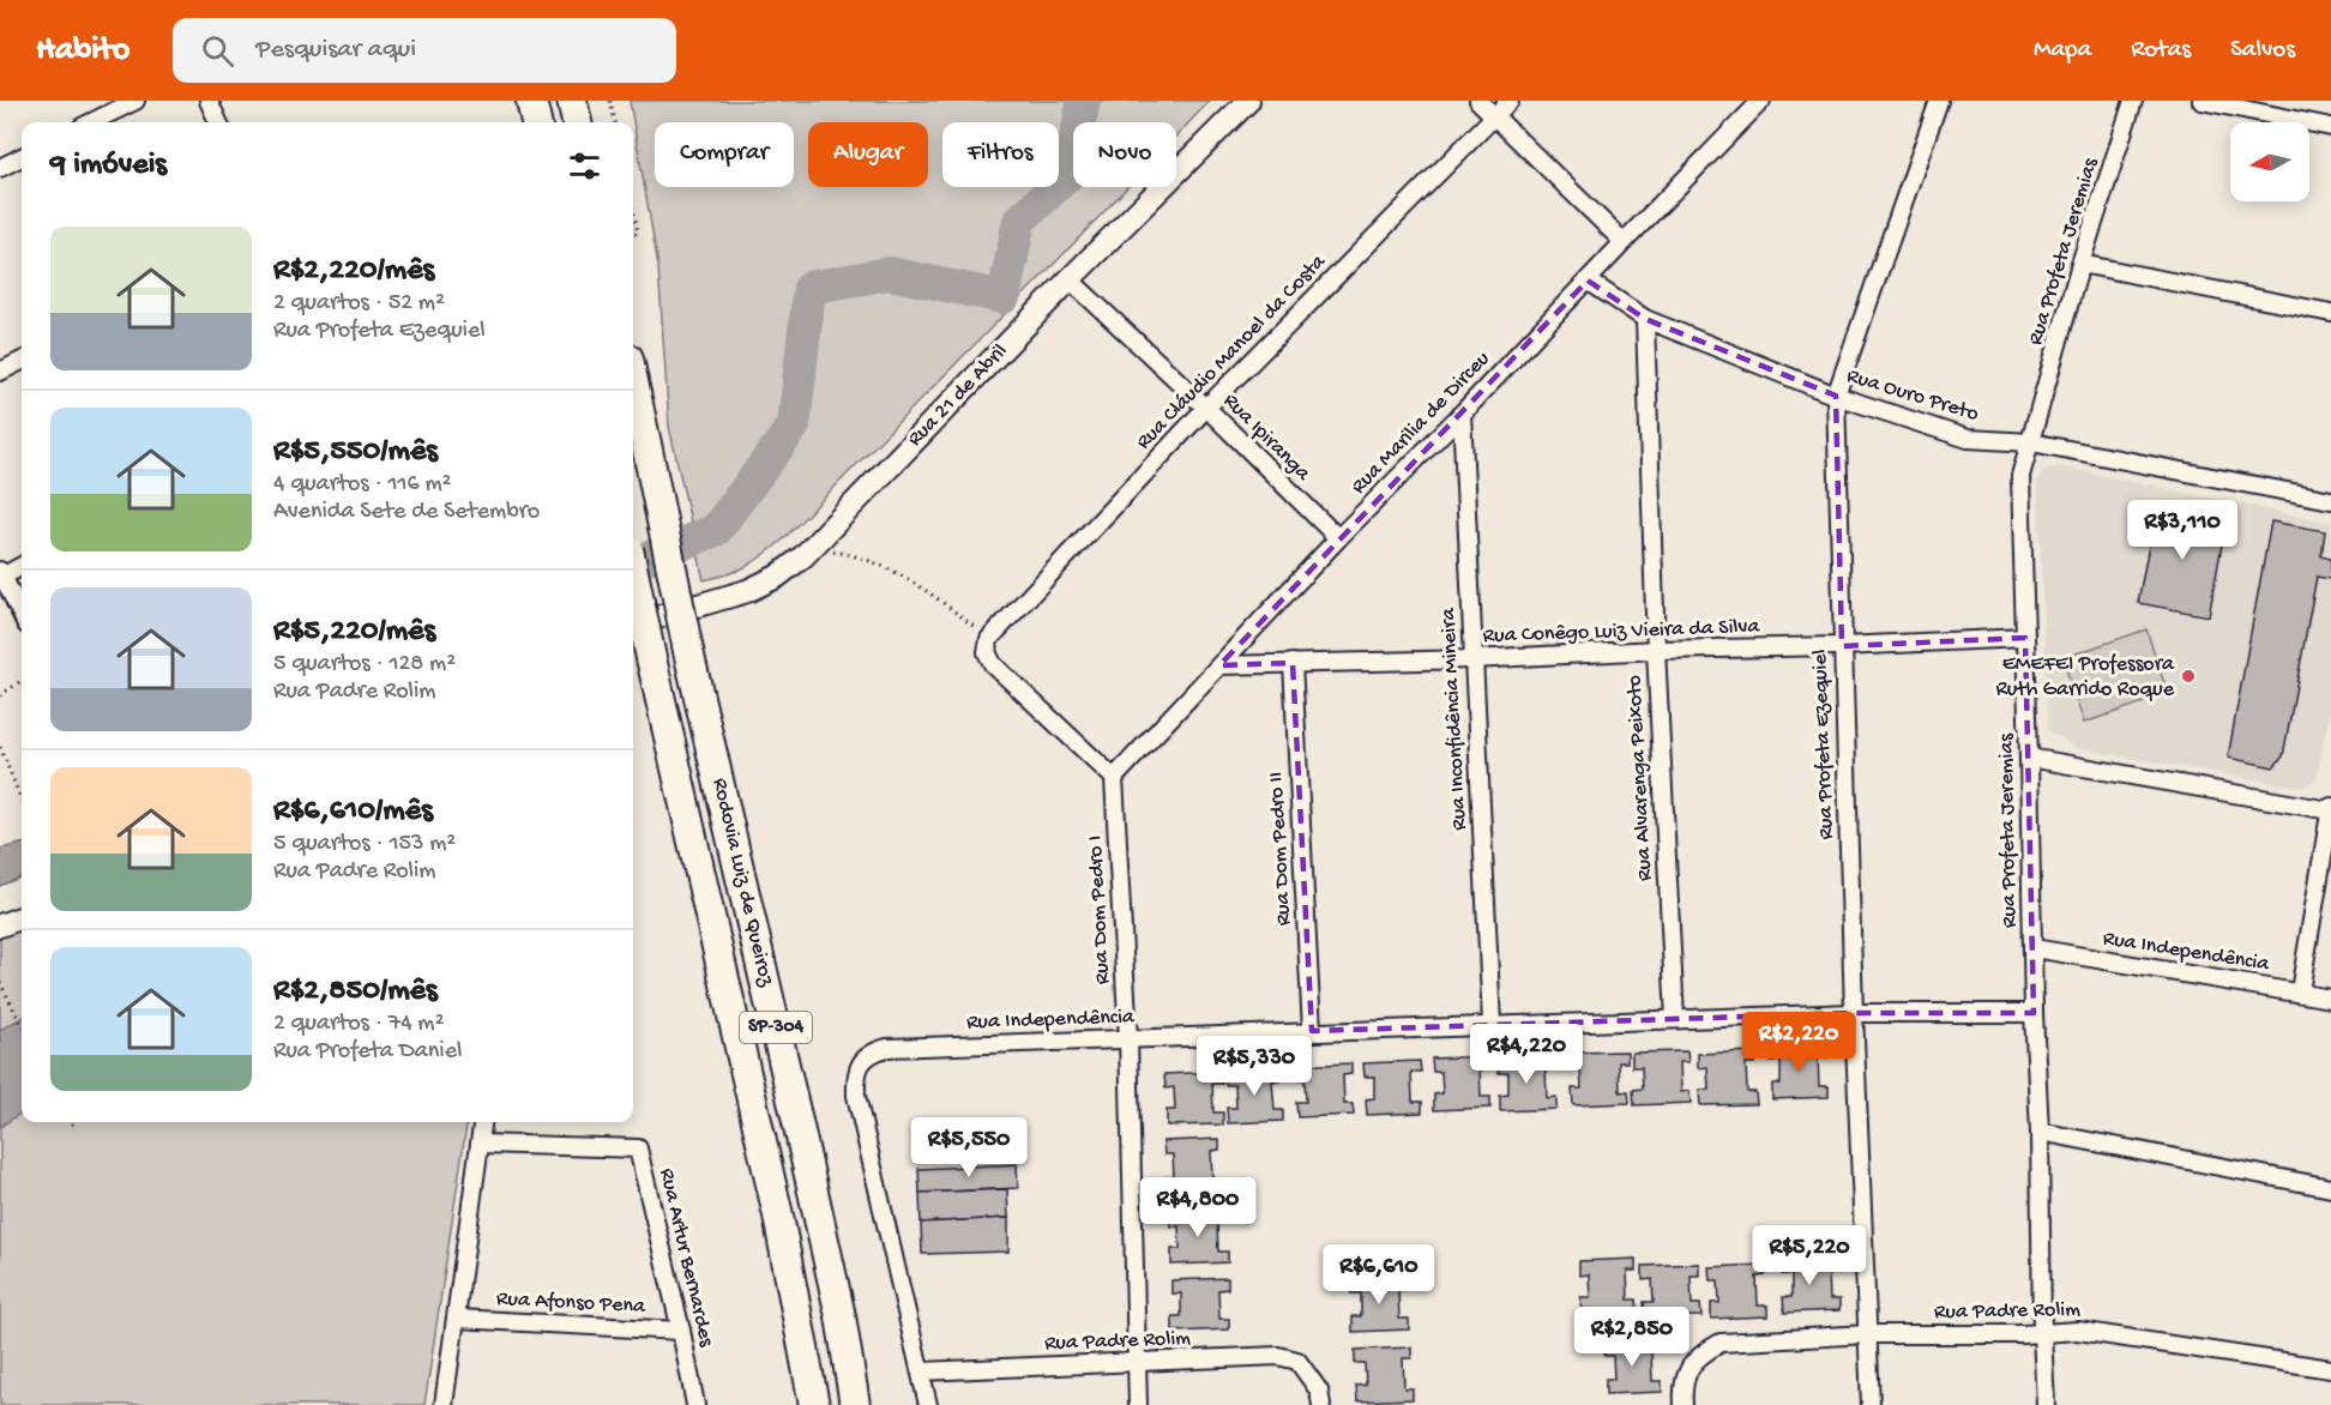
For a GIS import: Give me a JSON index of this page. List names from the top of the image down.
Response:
{
  "streets": {
    "highway": ["Rodovia Luiz de Queiroz", "SP-304"],
    "street": [
      "Rua Profeta Jeremias",
      "Rua Cláudio Manoel da Costa",
      "Rua 21 de Abril",
      "Rua Ouro Preto",
      "Rua Marilia de Dirceu",
      "Rua Ipiranga",
      "Rua Conêgo Luiz Vieira da Silva",
      "Rua Inconfidência Mineira",
      "Rua Profeta Ezequiel",
      "Rua Alvarenga Peixoto",
      "Rua Dom Pedro II",
      "Rua Dom Pedro I",
      "Rua Independência",
      "Rua Artur Bernardes",
      "Rua Afonso Pena",
      "Rua Padre Rolim"
    ]
  },
  "crossings": [
    ["Rua Profeta Jeremias", "Rua Ouro Preto"],
    ["Rua Profeta Jeremias", "Rua Conêgo Luiz Vieira da Silva"],
    ["Rua Profeta Jeremias", "Rua Independência"],
    ["Rua Profeta Jeremias", "Rua Padre Rolim"],
    ["Rua Cláudio Manoel da Costa", "Rua Ipiranga"],
    ["Rua 21 de Abril", "Rua Ipiranga"],
    ["Rua Ouro Preto", "Rua Marilia de Dirceu"],
    ["Rua Ouro Preto", "Rua Profeta Ezequiel"],
    ["Rua Ouro Preto", "Rua Alvarenga Peixoto"],
    ["Rua Marilia de Dirceu", "Rua Ipiranga"],
    ["Rua Marilia de Dirceu", "Rua Conêgo Luiz Vieira da Silva"],
    ["Rua Marilia de Dirceu", "Rua Inconfidência Mineira"],
    ["Rua Marilia de Dirceu", "Rua Dom Pedro I"],
    ["Rua Conêgo Luiz Vieira da Silva", "Rua Inconfidência Mineira"],
    ["Rua Conêgo Luiz Vieira da Silva", "Rua Profeta Ezequiel"],
    ["Rua Conêgo Luiz Vieira da Silva", "Rua Alvarenga Peixoto"],
    ["Rua Conêgo Luiz Vieira da Silva", "Rua Dom Pedro II"],
    ["Rua Inconfidência Mineira", "Rua Independência"],
    ["Rua Profeta Ezequiel", "Rua Independência"],
    ["Rua Profeta Ezequiel", "Rua Padre Rolim"],
    ["Rua Alvarenga Peixoto", "Rua Independência"],
    ["Rua Dom Pedro II", "Rua Independência"],
    ["Rua Dom Pedro I", "Rua Independência"],
    ["Rua Dom Pedro I", "Rua Padre Rolim"],
    ["Rua Independência", "Rua Padre Rolim"],
    ["Rua Artur Bernardes", "Rua Afonso Pena"]
  ],
  "places": ["EMEFEI Professora Ruth Garrido Roque"],
  "north": "left",
  "page": {
    "header": "Habito",
    "search": "Pesquisar aqui",
    "nav": ["Mapa", "Rotas", "Salvos"],
    "chip": [
      "Comprar",
      "Alugar",
      "Filtros",
      "Novo"
    ],
    "heading": "9 imóveis",
    "list": [
      {
        "name": "R$2,220/mês",
        "note": "2 quartos · 52 m² · Rua Profeta Ezequiel"
      },
      {
        "name": "R$5,550/mês",
        "note": "4 quartos · 116 m² · Avenida Sete de Setembro"
      },
      {
        "name": "R$5,220/mês",
        "note": "5 quartos · 128 m² · Rua Padre Rolim"
      },
      {
        "name": "R$6,610/mês",
        "note": "5 quartos · 153 m² · Rua Padre Rolim"
      },
      {
        "name": "R$2,850/mês",
        "note": "2 quartos · 74 m² · Rua Profeta Daniel"
      }
    ],
    "price": [
      "R$3,110",
      "R$2,220",
      "R$4,220",
      "R$5,330",
      "R$5,550",
      "R$4,800",
      "R$5,220",
      "R$6,610",
      "R$2,850"
    ]
  }
}
